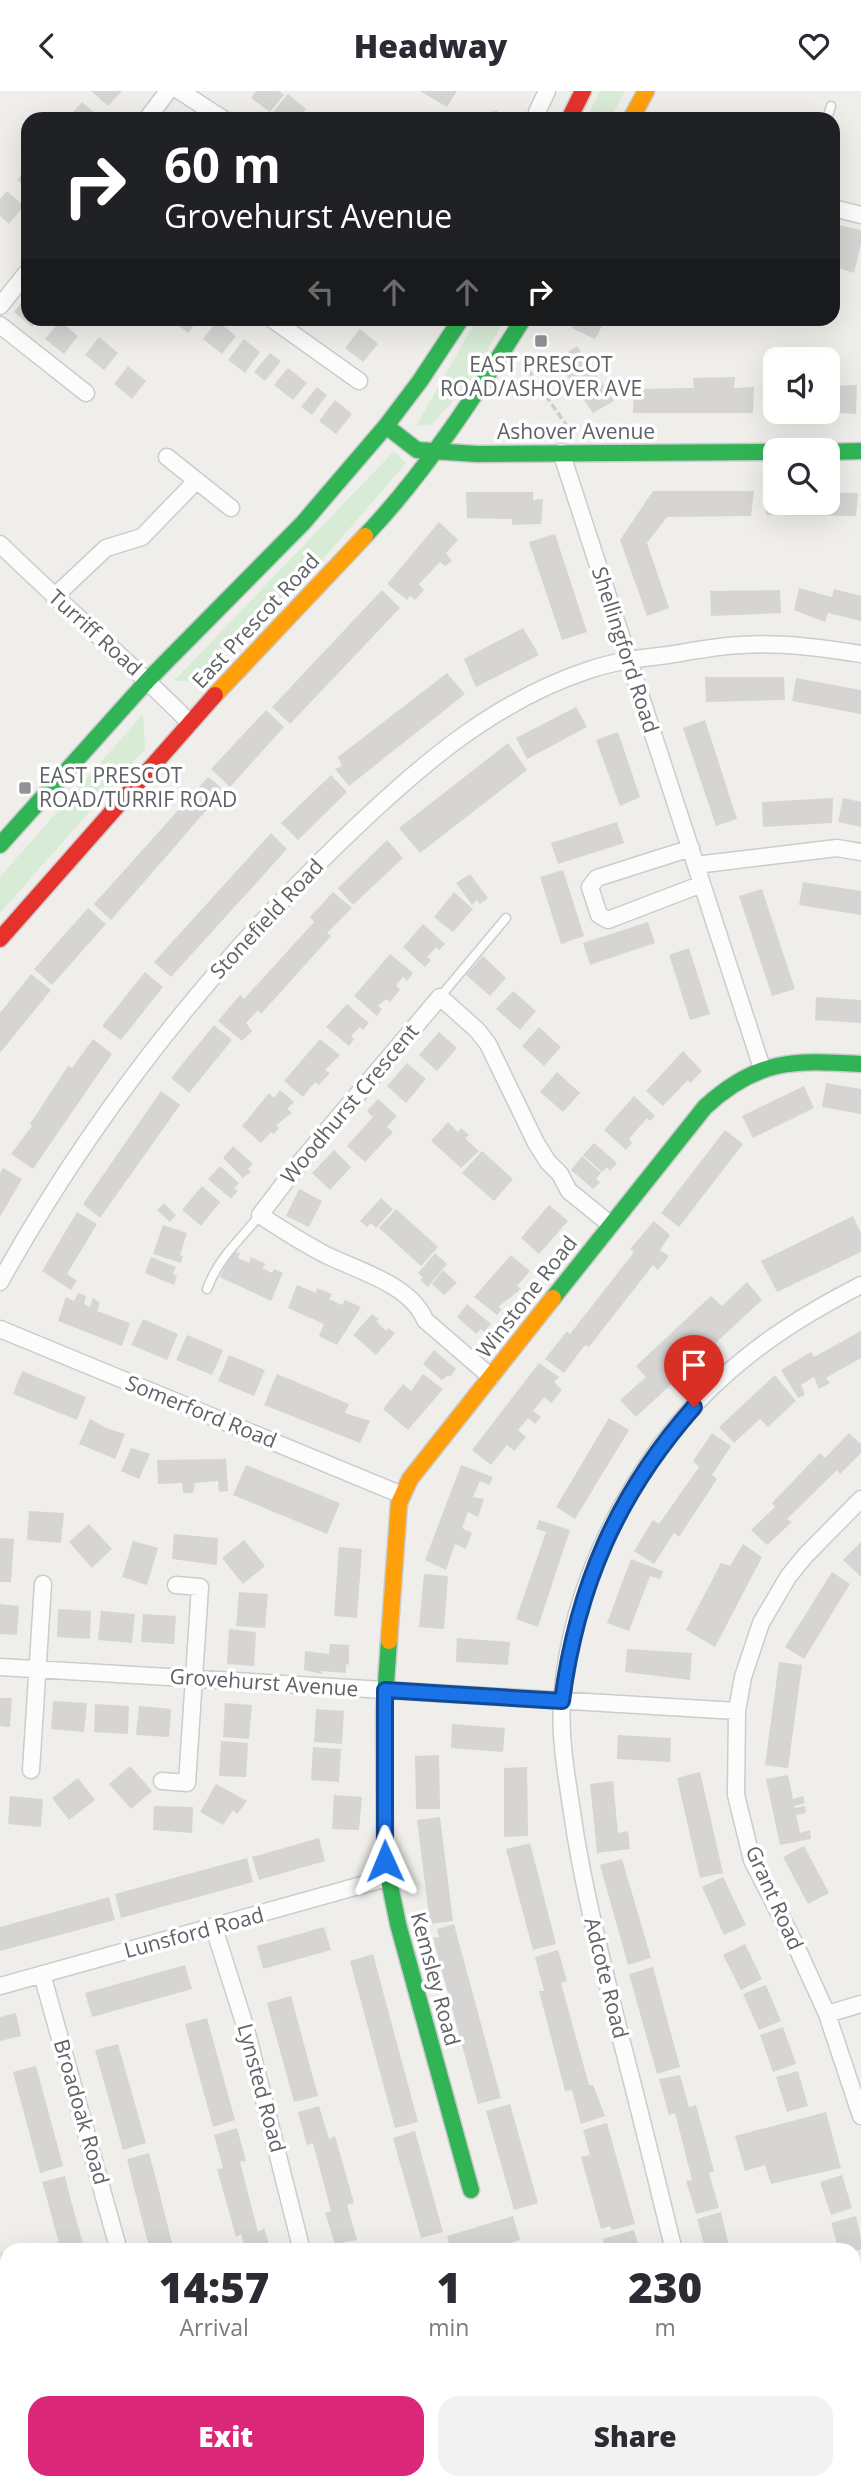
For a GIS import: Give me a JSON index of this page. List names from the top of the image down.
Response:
{
  "streets": {
    "main road": [
      "Ashover Avenue",
      "East Prescot Road",
      "Winstone Road",
      "Kemsley Road"
    ],
    "street": [
      "Turriff Road",
      "Shellingford Road",
      "Stonefield Road",
      "Woodhurst Crescent",
      "Somerford Road",
      "Grovehurst Avenue",
      "Grant Road",
      "Lunsford Road",
      "Adcote Road",
      "Lynsted Road",
      "Broadoak Road"
    ]
  },
  "crossings": [
    ["Ashover Avenue", "East Prescot Road"],
    ["Ashover Avenue", "Shellingford Road"],
    ["East Prescot Road", "Turriff Road"],
    ["Shellingford Road", "Stonefield Road"],
    ["Shellingford Road", "Winstone Road"],
    ["Winstone Road", "Somerford Road"],
    ["Winstone Road", "Grovehurst Avenue"],
    ["Winstone Road", "Kemsley Road"],
    ["Grovehurst Avenue", "Grant Road"],
    ["Grovehurst Avenue", "Adcote Road"],
    ["Grovehurst Avenue", "Kemsley Road"],
    ["Lunsford Road", "Kemsley Road"],
    ["Lunsford Road", "Lynsted Road"],
    ["Lunsford Road", "Broadoak Road"]
  ],
  "places": {
    "transit": ["EAST PRESCOT ROAD/ASHOVER AVE", "EAST PRESCOT ROAD/TURRIF ROAD"]
  },
  "page": {
    "header": "Headway",
    "turn": ["60 m", "Grovehurst Avenue"],
    "eta": [
      "14:57",
      "Arrival",
      "1",
      "min",
      "230",
      "m"
    ],
    "buttons": ["Exit", "Share"]
  }
}
